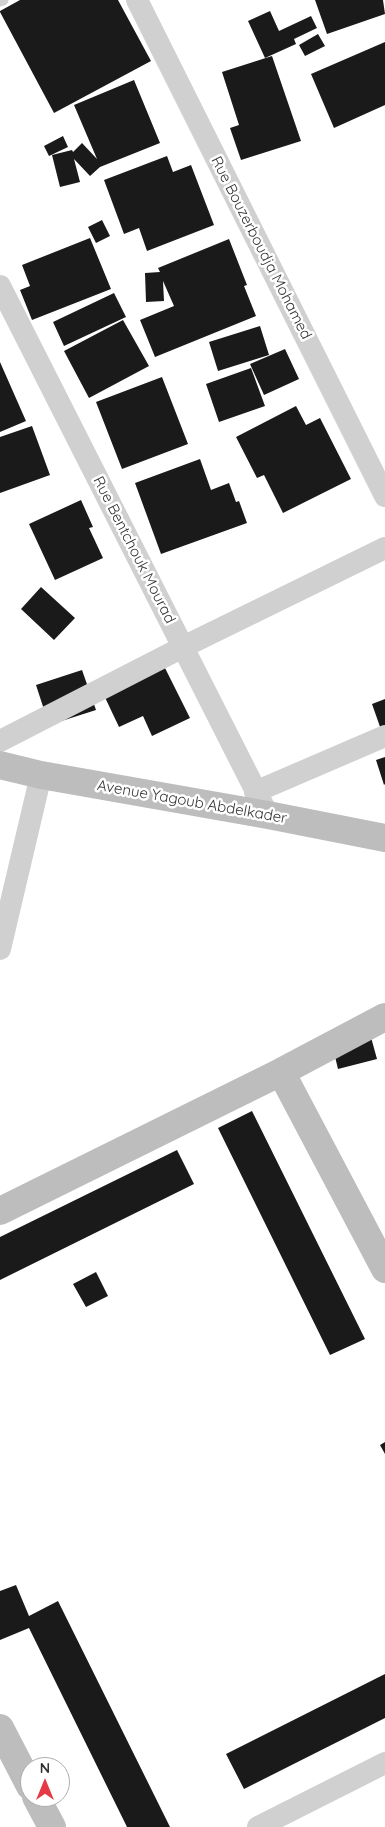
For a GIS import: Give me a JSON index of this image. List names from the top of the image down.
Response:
{
  "streets": {
    "street": ["Rue Bouzerboudja Mohamed", "Rue Bentchouk Mourad", "Avenue Yagoub Abdelkader"]
  },
  "crossings": [
    ["Rue Bentchouk Mourad", "Avenue Yagoub Abdelkader"]
  ],
  "north": "top"
}
